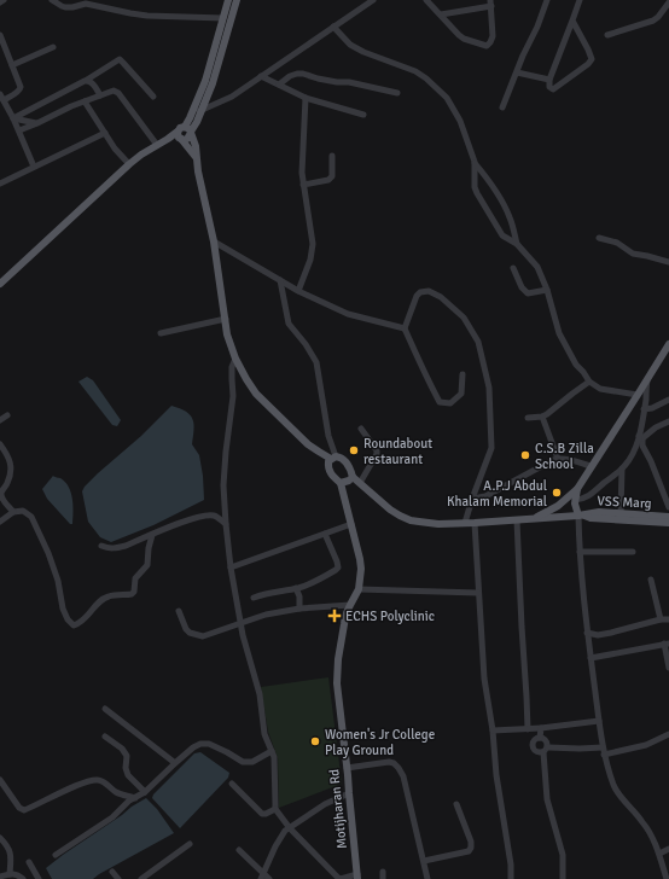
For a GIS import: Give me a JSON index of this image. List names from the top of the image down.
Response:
{
  "streets": {
    "main road": ["VSS Marg", "Motijharan Rd"]
  },
  "places": {
    "other": [
      "Roundabout restaurant",
      "C.S.B Zilla School",
      "A.P.J Abdul Khalam Memorial",
      "Women's Jr College Play Ground"
    ],
    "health": ["ECHS Polyclinic"]
  }
}
